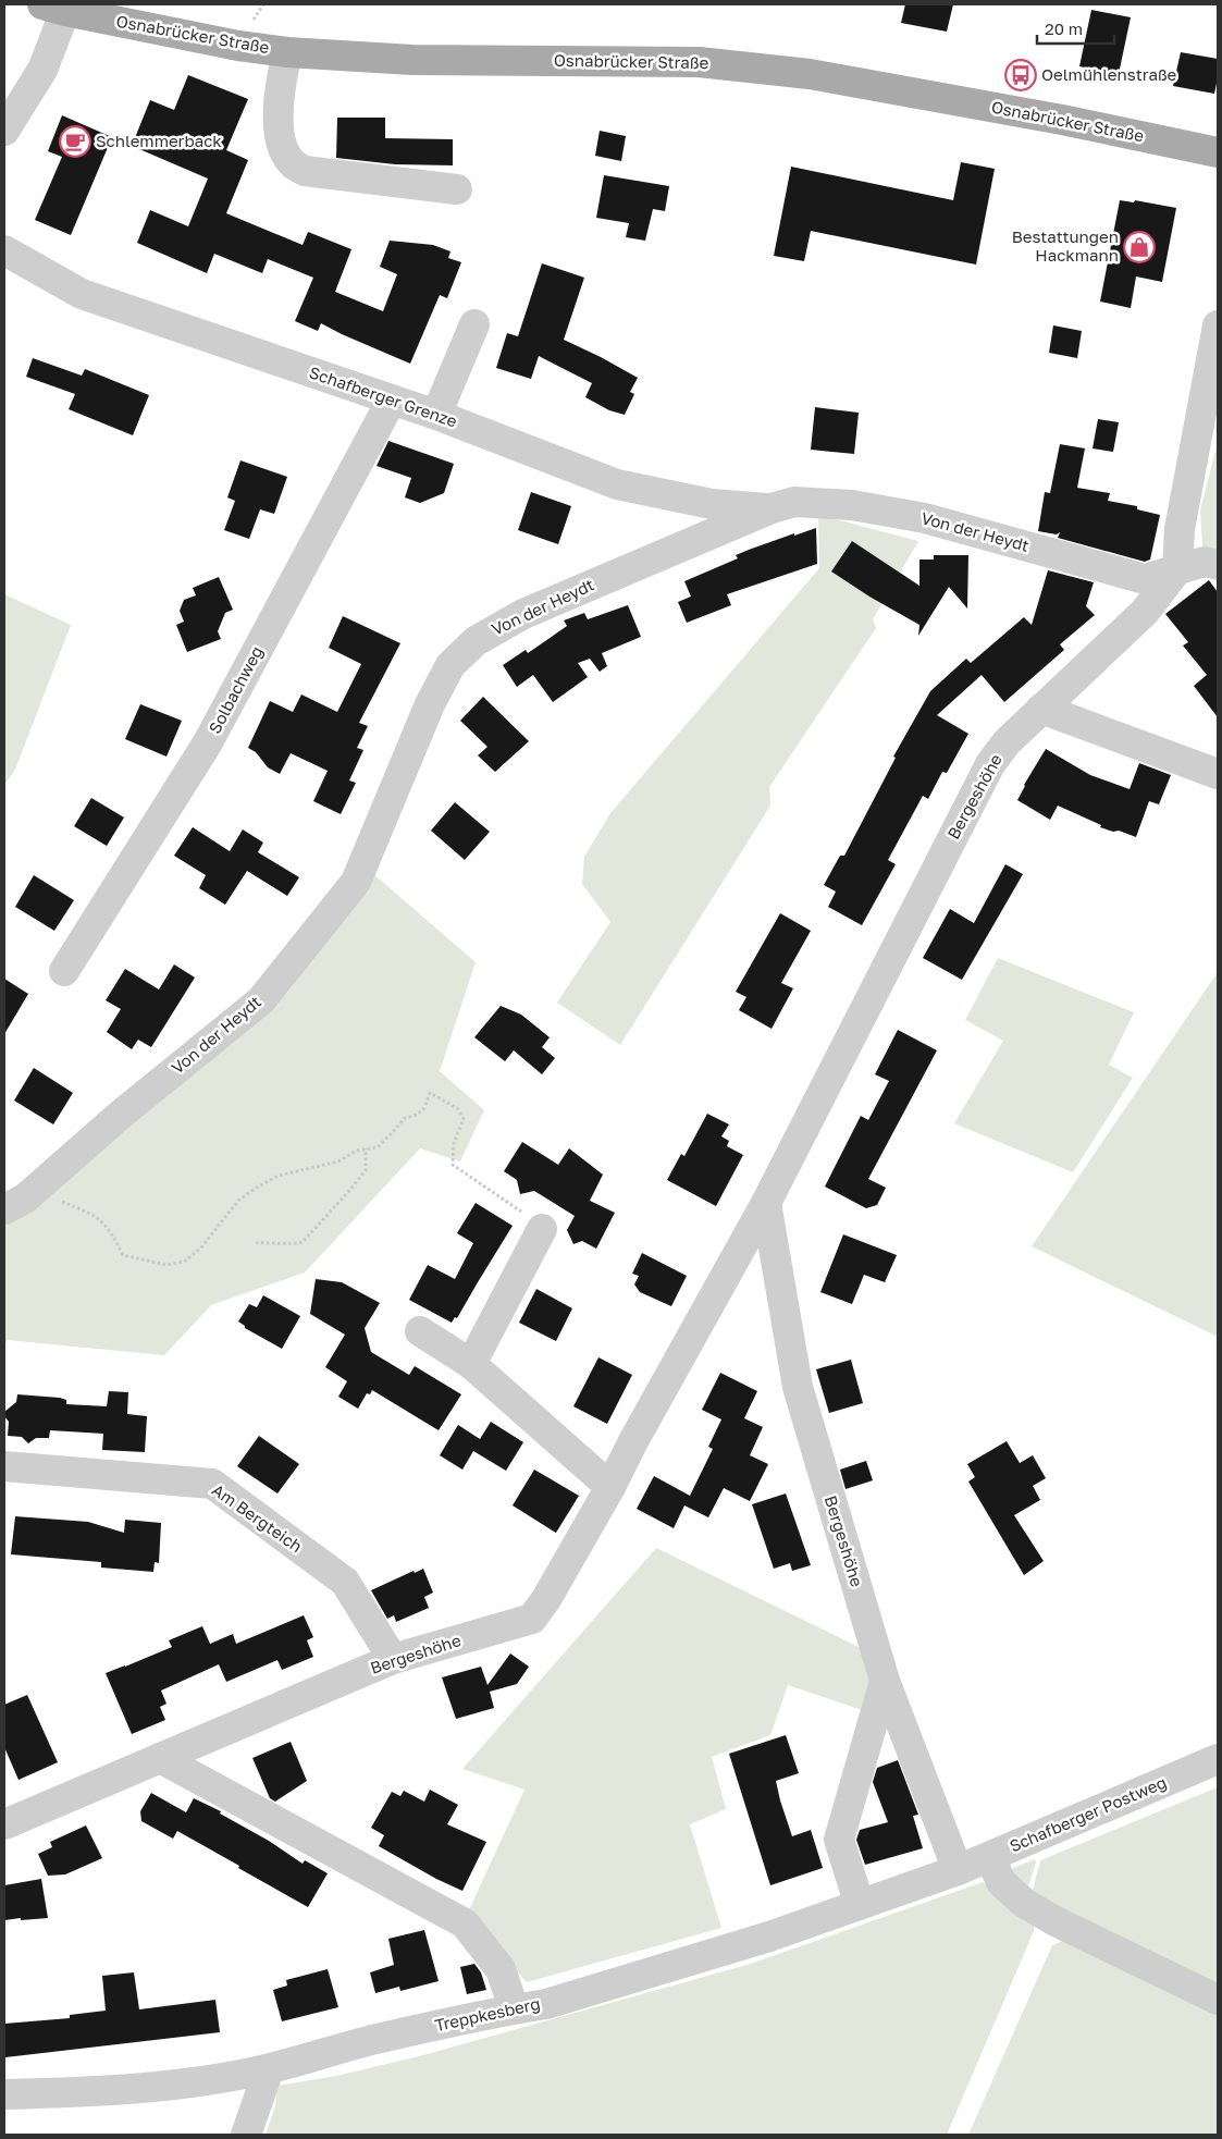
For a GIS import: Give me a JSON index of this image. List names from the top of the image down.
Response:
{
  "streets": {
    "main road": ["Osnabrücker Straße"],
    "street": [
      "Schafberger Grenze",
      "Von der Heydt",
      "Solbachweg",
      "Bergeshöhe",
      "Am Bergteich",
      "Schafberger Postweg",
      "Treppkesberg"
    ]
  },
  "crossings": [
    ["Schafberger Grenze", "Von der Heydt"],
    ["Schafberger Grenze", "Solbachweg"],
    ["Von der Heydt", "Bergeshöhe"],
    ["Bergeshöhe", "Am Bergteich"],
    ["Bergeshöhe", "Schafberger Postweg"],
    ["Bergeshöhe", "Treppkesberg"],
    ["Schafberger Postweg", "Treppkesberg"]
  ],
  "places": {
    "bus stop": ["Oelmühlenstraße"],
    "cafe": ["Schlemmerback"],
    "shop": ["Bestattungen Hackmann"]
  },
  "scale_bar": "20 m"
}
